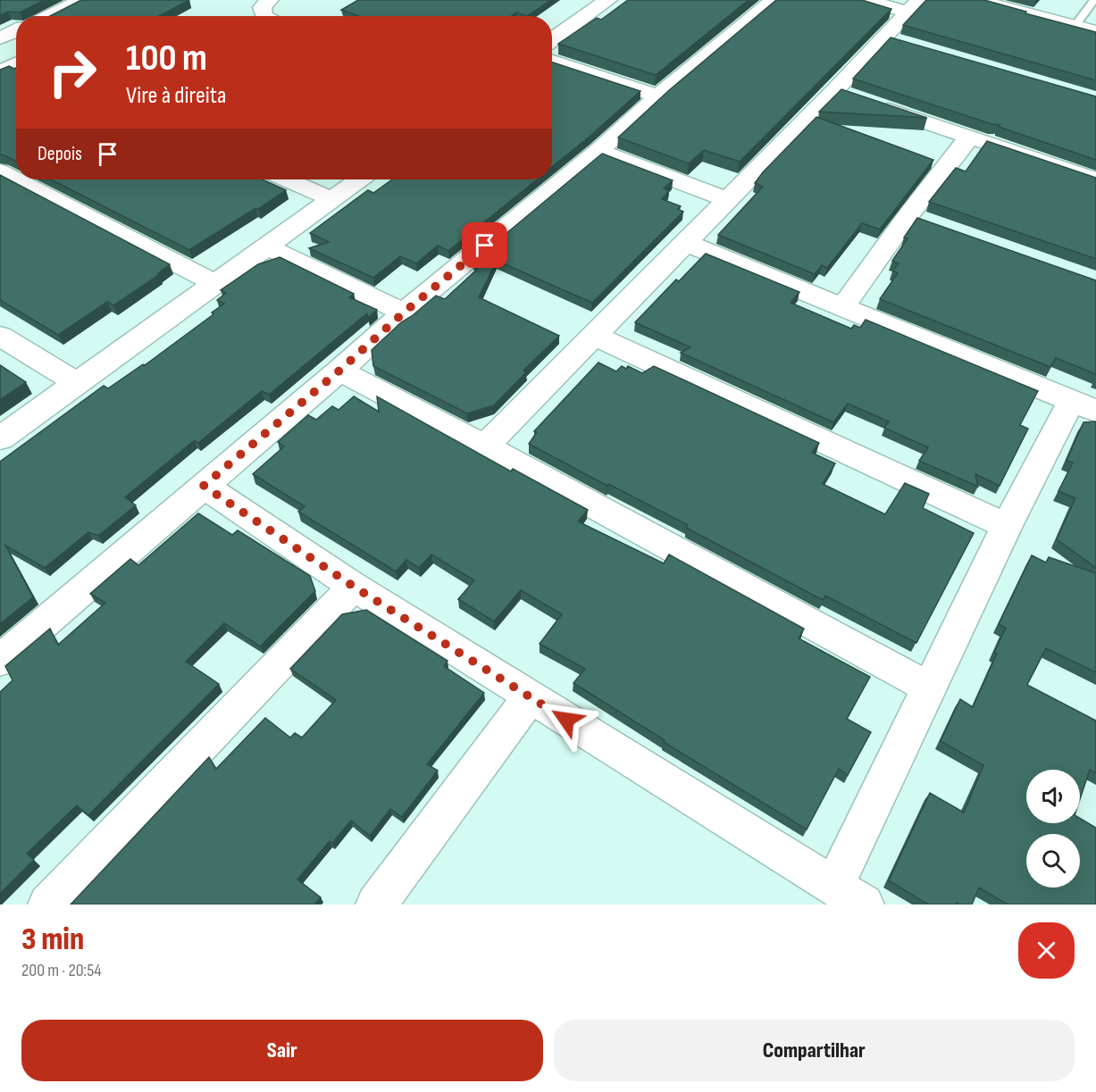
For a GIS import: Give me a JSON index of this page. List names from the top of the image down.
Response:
{
  "page": {
    "turn": ["100 m", "Vire à direita"],
    "then": "Depois",
    "heading": ["3 min", "200 m · 20:54"],
    "buttons": ["Sair", "Compartilhar"]
  }
}
